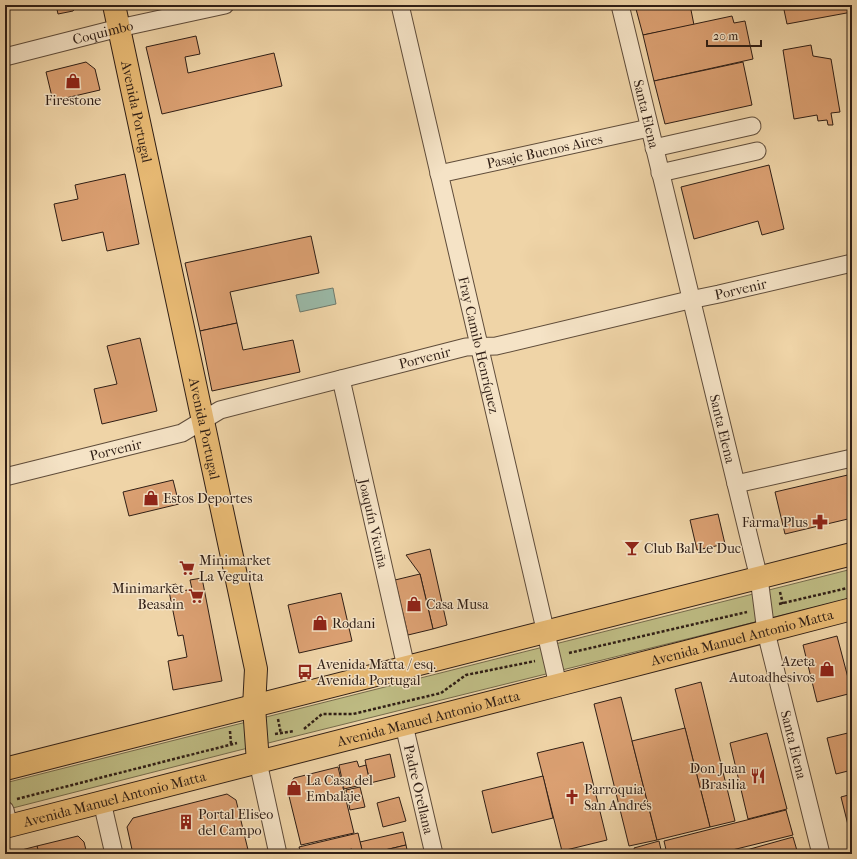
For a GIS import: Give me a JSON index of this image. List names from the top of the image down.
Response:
{
  "streets": {
    "main road": ["Avenida Portugal", "Avenida Manuel Antonio Matta"],
    "street": [
      "Coquimbo",
      "Santa Elena",
      "Pasaje Buenos Aires",
      "Porvenir",
      "Fray Camilo Henríquez",
      "Joaquín Vicuña",
      "Padre Orellana"
    ]
  },
  "crossings": [
    ["Coquimbo", "Avenida Portugal"],
    ["Avenida Portugal", "Porvenir"],
    ["Avenida Portugal", "Avenida Manuel Antonio Matta"],
    ["Santa Elena", "Pasaje Buenos Aires"],
    ["Santa Elena", "Porvenir"],
    ["Santa Elena", "Avenida Manuel Antonio Matta"],
    ["Pasaje Buenos Aires", "Fray Camilo Henríquez"],
    ["Porvenir", "Fray Camilo Henríquez"],
    ["Porvenir", "Joaquín Vicuña"],
    ["Fray Camilo Henríquez", "Avenida Manuel Antonio Matta"],
    ["Avenida Manuel Antonio Matta", "Padre Orellana"]
  ],
  "places": {
    "shop": [
      "Firestone",
      "Estos Deportes",
      "Casa Musa",
      "Rodani",
      "Azeta Autoadhesivos",
      "La Casa del Embalaje"
    ],
    "pharmacy": ["Farma Plus"],
    "bar": ["Club Bal Le Duc"],
    "supermarket": ["Minimarket La Veguita", "Minimarket Beasain"],
    "bus stop": ["Avenida Matta / esq. Avenida Portugal"],
    "restaurant": ["Don Juan Brasilia"],
    "church": ["Parroquia San Andrés"],
    "building": ["Portal Eliseo del Campo"]
  },
  "scale_bar": "20 m"
}
